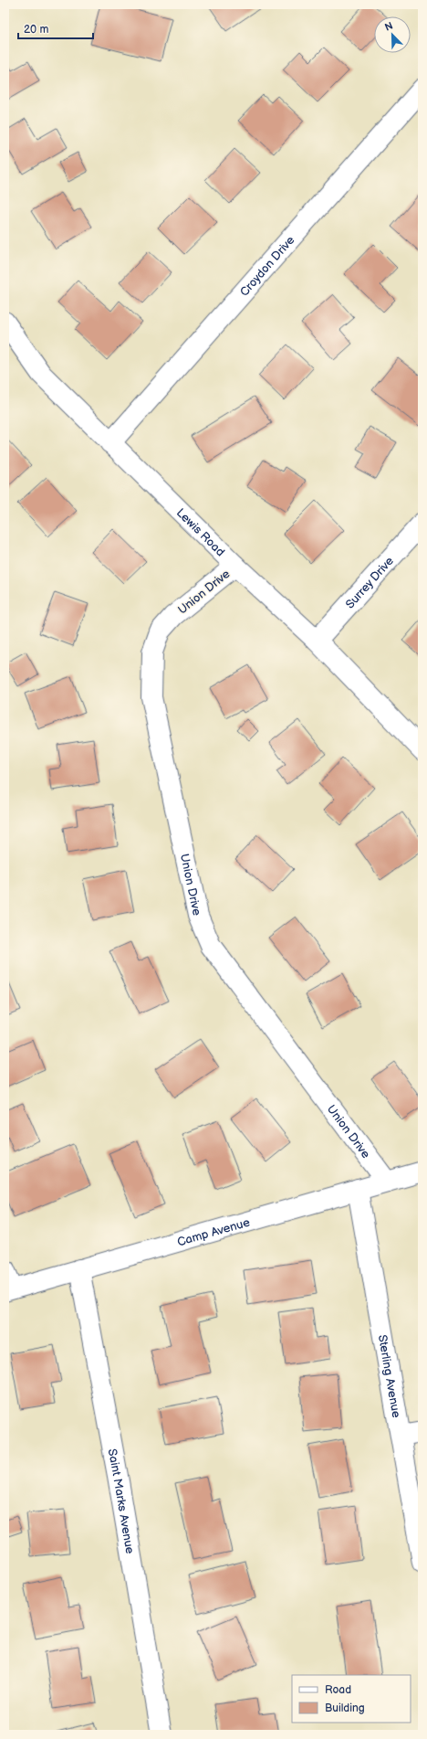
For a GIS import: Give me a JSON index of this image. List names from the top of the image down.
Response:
{
  "streets": {
    "street": [
      "Croydon Drive",
      "Lewis Road",
      "Surrey Drive",
      "Union Drive",
      "Camp Avenue",
      "Sterling Avenue",
      "Saint Marks Avenue"
    ]
  },
  "crossings": [
    ["Croydon Drive", "Lewis Road"],
    ["Lewis Road", "Surrey Drive"],
    ["Lewis Road", "Union Drive"],
    ["Union Drive", "Camp Avenue"],
    ["Camp Avenue", "Sterling Avenue"],
    ["Camp Avenue", "Saint Marks Avenue"]
  ],
  "legend": ["Road", "Building"],
  "scale_bar": "20 m",
  "north": "top left"
}
